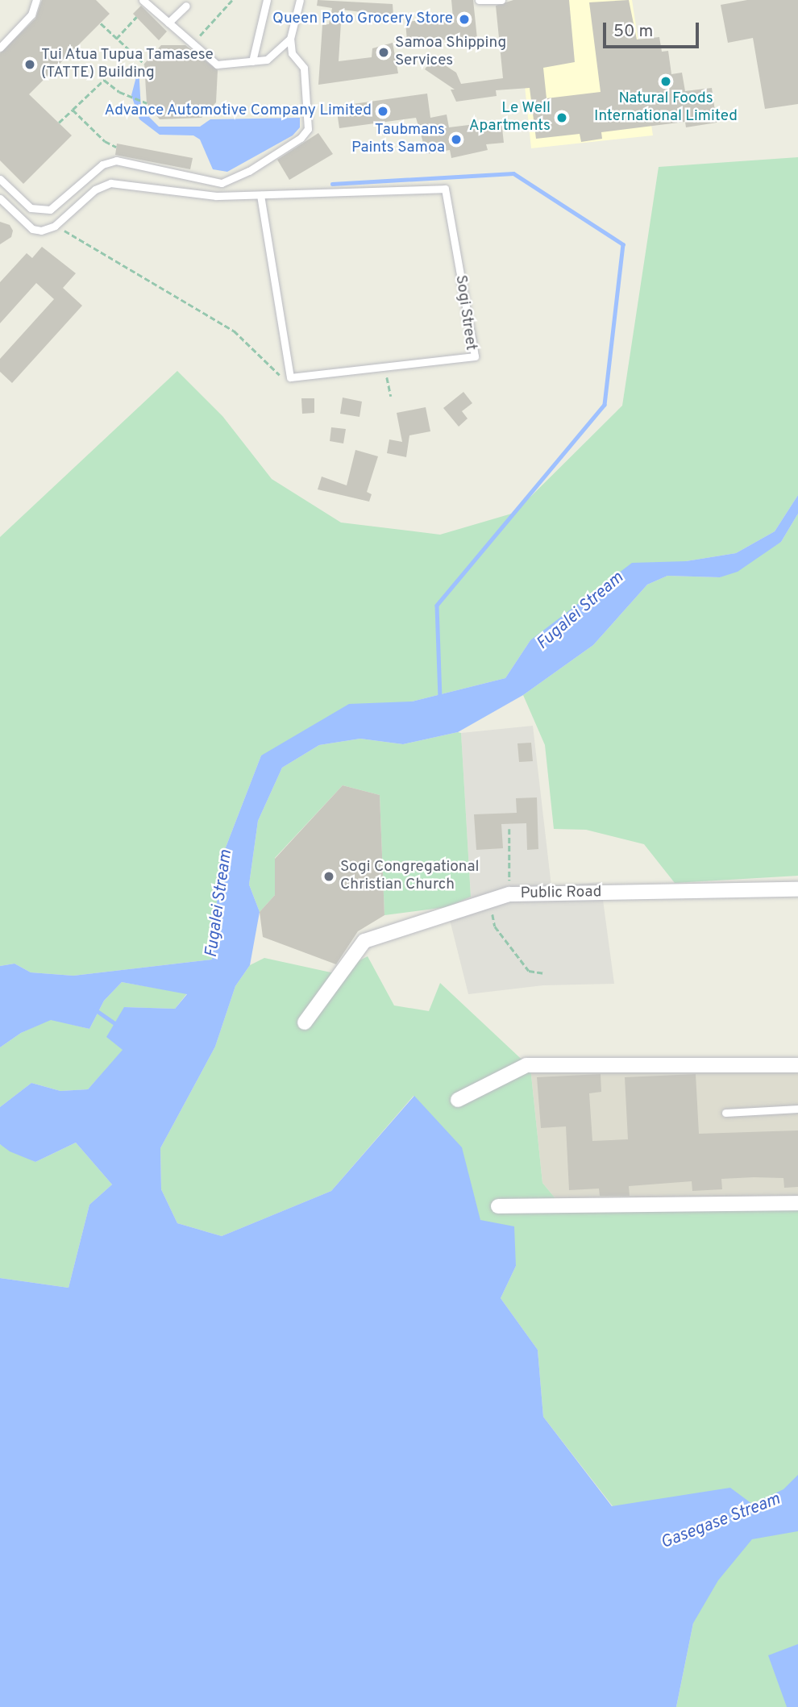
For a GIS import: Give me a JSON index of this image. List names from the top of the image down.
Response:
{
  "streets": {
    "street": ["Public Road"],
    "lane": ["Sogi Street"]
  },
  "water": ["Fugalei Stream", "Gasegase Stream"],
  "places": [
    "Queen Poto Grocery Store",
    "Samoa Shipping Services",
    "Tui Atua Tupua Tamasese (TATTE) Building",
    "Natural Foods International Limited",
    "Advance Automotive Company Limited",
    "Le Well Apartments",
    "Taubmans Paints Samoa",
    "Sogi Congregational Christian Church"
  ],
  "scale_bar": "50 m"
}
